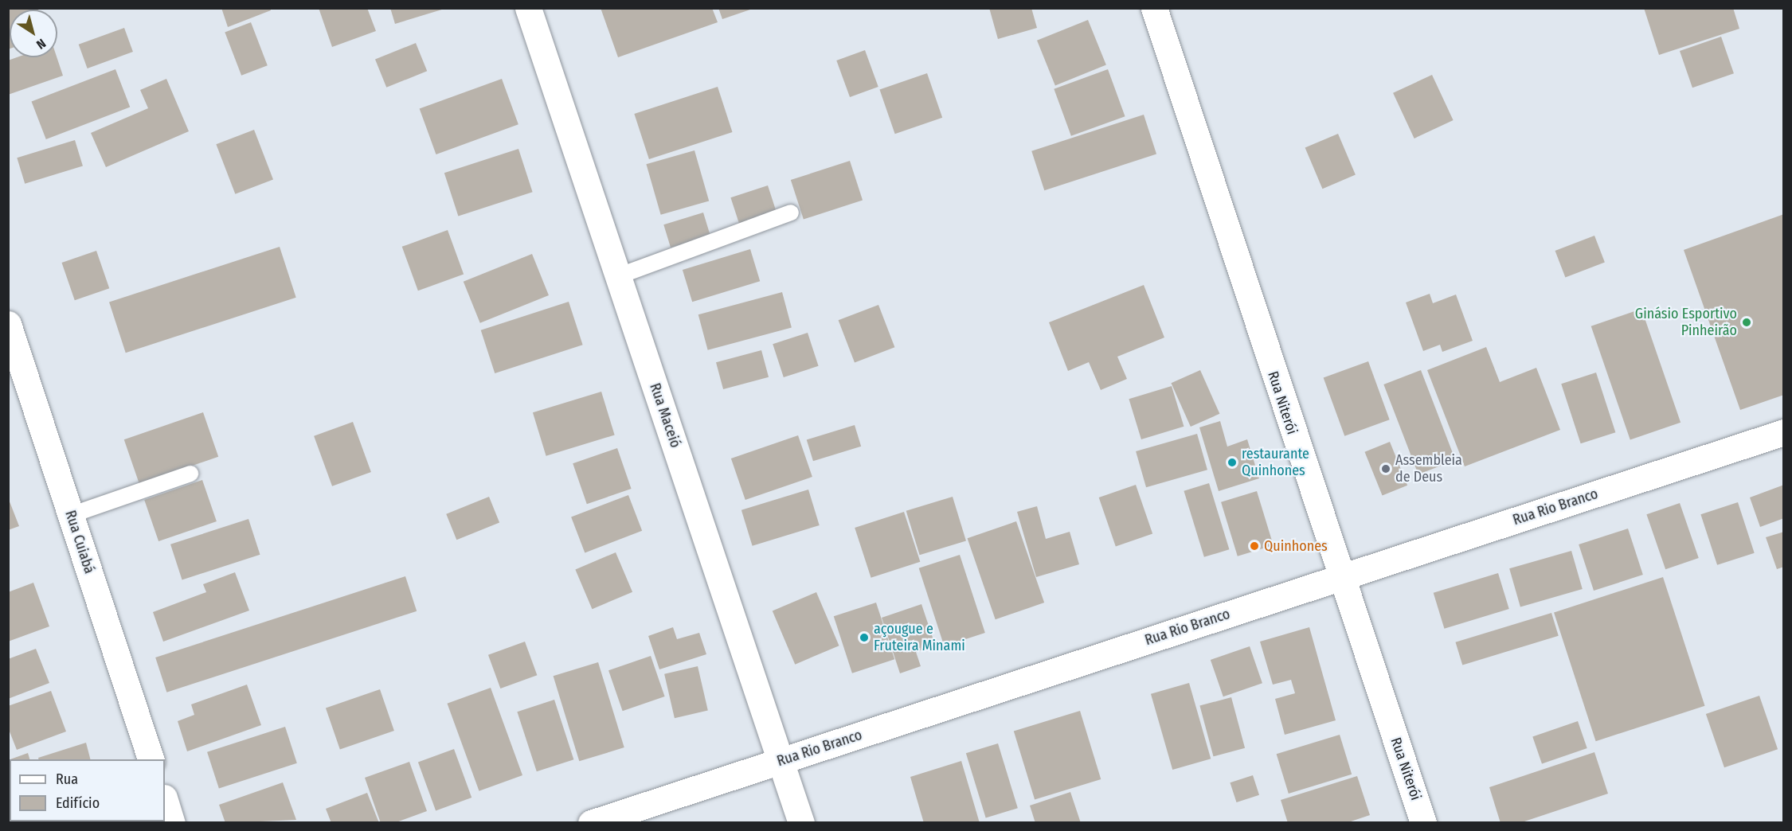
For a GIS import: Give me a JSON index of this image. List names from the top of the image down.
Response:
{
  "streets": {
    "street": [
      "Rua Niterói",
      "Rua Maceió",
      "Rua Rio Branco",
      "Rua Cuiabá"
    ]
  },
  "crossings": [
    ["Rua Niterói", "Rua Rio Branco"],
    ["Rua Maceió", "Rua Rio Branco"]
  ],
  "places": [
    "Ginásio Esportivo Pinheirão",
    "restaurante Quinhones",
    "Assembleia de Deus",
    "Quinhones",
    "açougue e Fruteira Minami"
  ],
  "legend": ["Rua", "Edifício"],
  "north": "bottom right"
}
